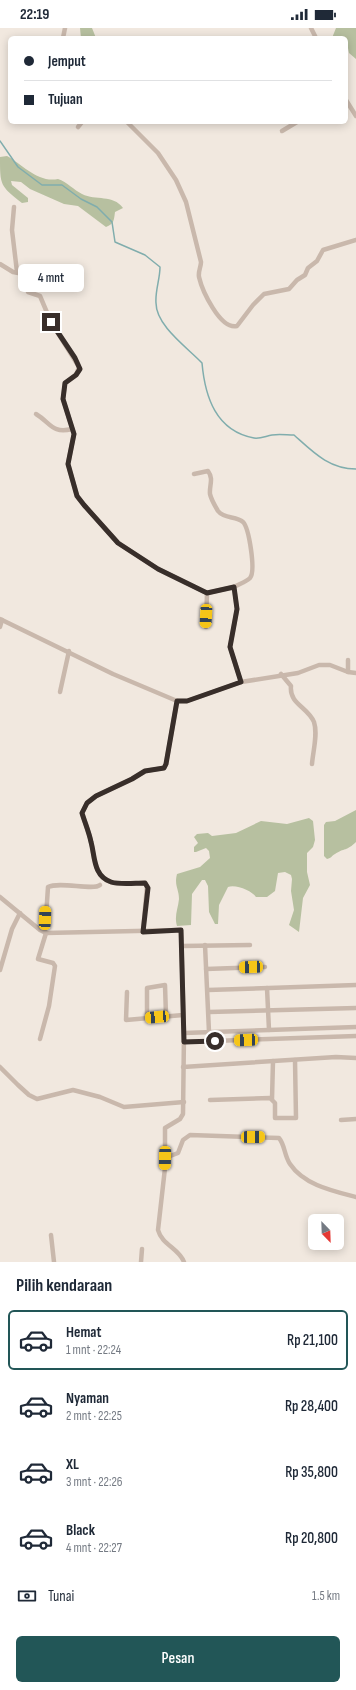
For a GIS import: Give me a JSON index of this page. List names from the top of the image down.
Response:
{
  "north": "bottom right",
  "page": {
    "status": "22:19",
    "banner": ["Jemput", "Tujuan"],
    "bubble": "4 mnt",
    "heading": "Pilih kendaraan",
    "list": [
      {
        "name": "Hemat",
        "note": "1 mnt · 22:24",
        "value": "Rp 21,100"
      },
      {
        "name": "Nyaman",
        "note": "2 mnt · 22:25",
        "value": "Rp 28,400"
      },
      {
        "name": "XL",
        "note": "3 mnt · 22:26",
        "value": "Rp 35,800"
      },
      {
        "name": "Black",
        "note": "4 mnt · 22:27",
        "value": "Rp 20,800"
      }
    ],
    "pay": ["Tunai", "1.5 km"],
    "buttons": "Pesan"
  }
}
